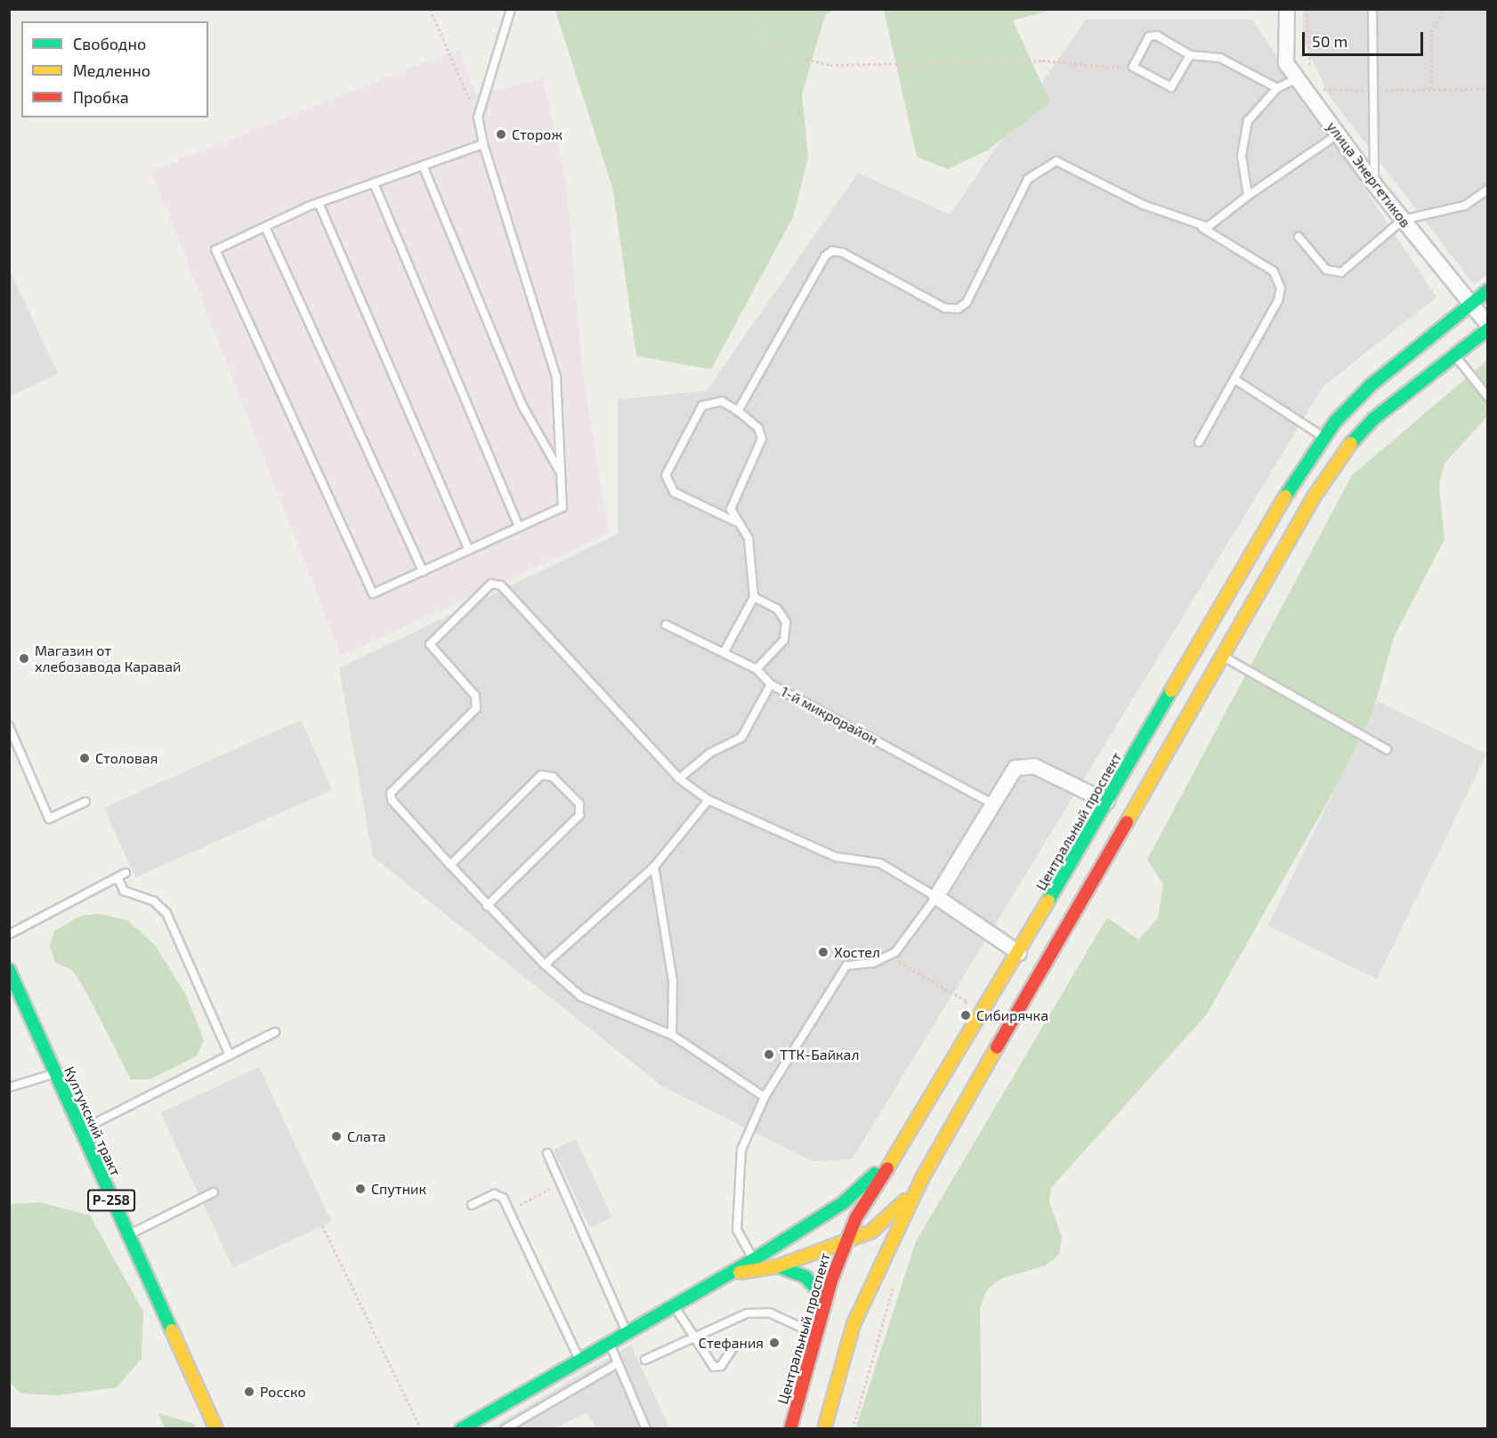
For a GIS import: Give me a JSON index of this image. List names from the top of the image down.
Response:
{
  "streets": {
    "main road": ["Центральный проспект", "Култукский тракт", "Р-258"],
    "street": ["улица Энергетиков"],
    "lane": ["1-й микрорайон"]
  },
  "crossings": [
    ["улица Энергетиков", "Центральный проспект"]
  ],
  "places": [
    "Сторож",
    "Магазин от хлебозавода Каравай",
    "Столовая",
    "Хостел",
    "Сибирячка",
    "ТТК-Байкал",
    "Слата",
    "Спутник",
    "Стефания",
    "Росско"
  ],
  "legend": ["Свободно", "Медленно", "Пробка"],
  "scale_bar": "50 m"
}
